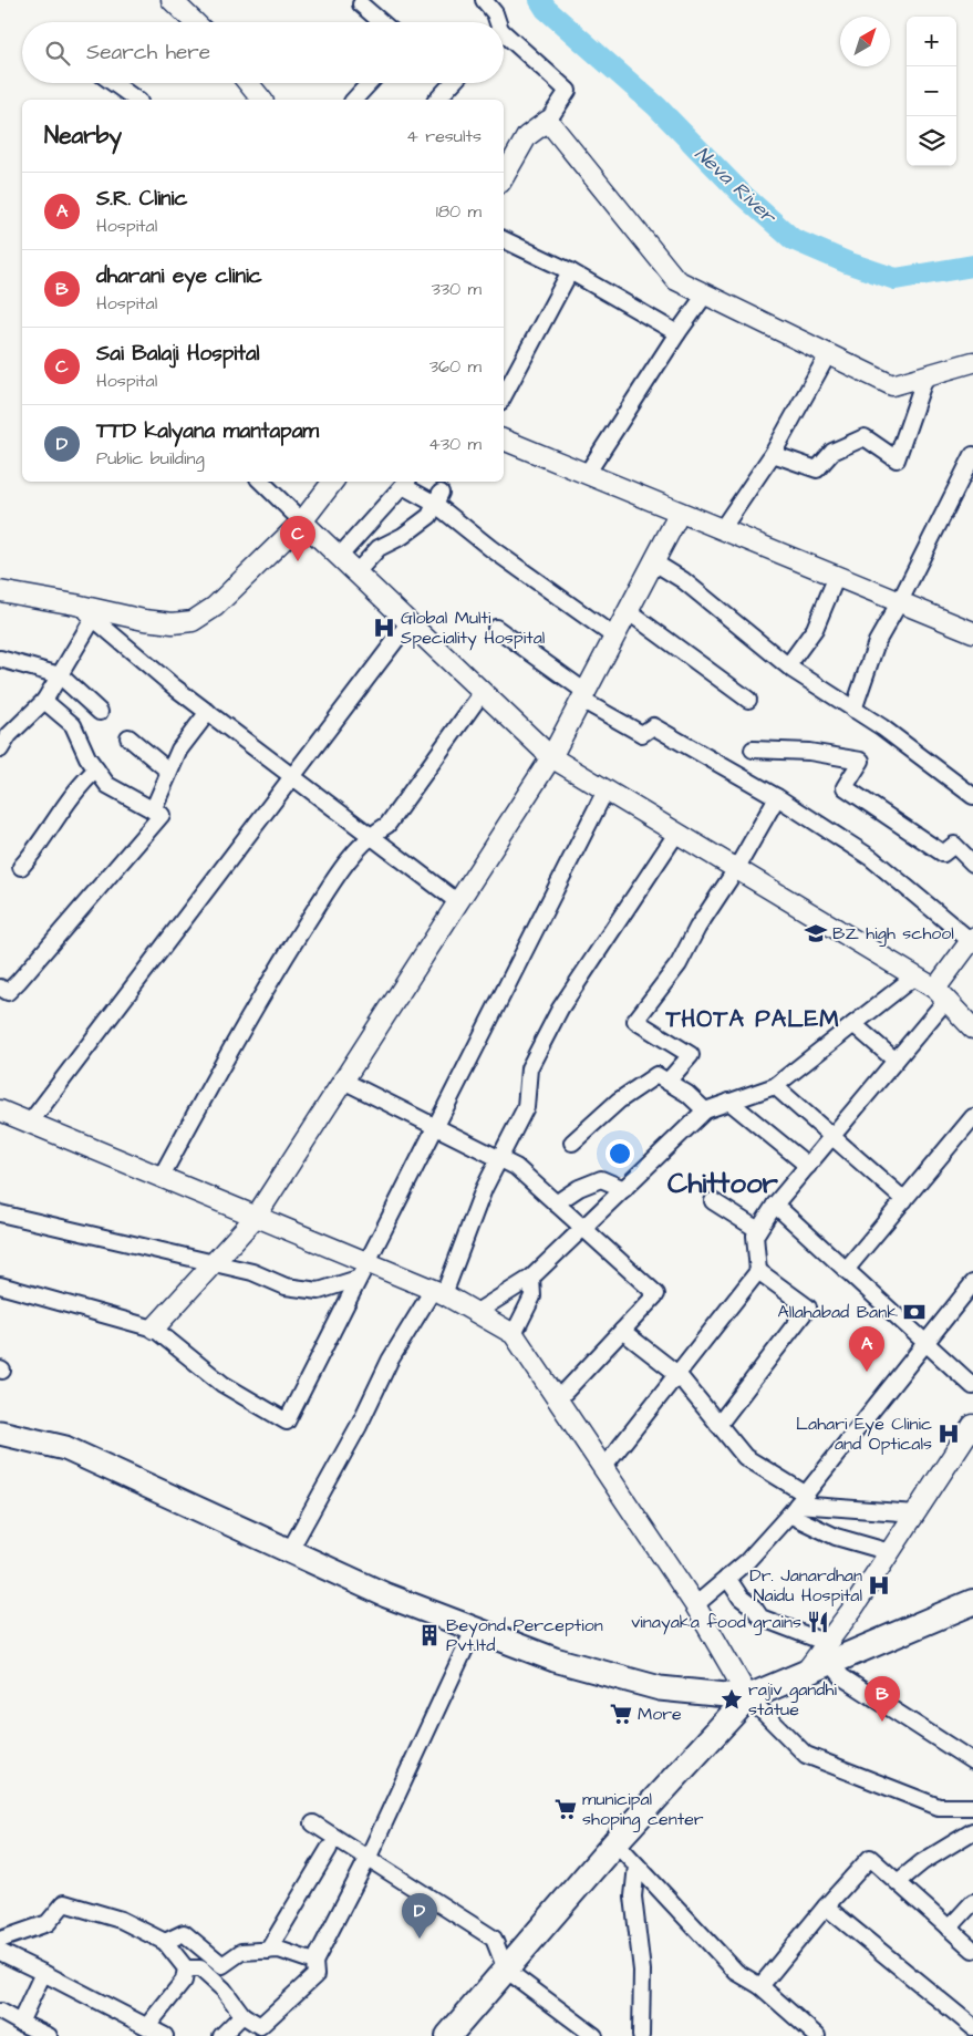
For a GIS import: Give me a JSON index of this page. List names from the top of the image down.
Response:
{
  "districts": ["THOTA PALEM", "Chittoor"],
  "water": ["Neva River"],
  "places": {
    "hospital": ["Global Multi Speciality Hospital", "Lahari Eye Clinic and Opticals", "Dr. Janardhan Naidu Hospital"],
    "school or university": ["BZ high school"],
    "bank": ["Allahabad Bank"],
    "restaurant": ["vinayaka food grains"],
    "building": ["Beyond Perception Pvt.ltd"],
    "place": ["rajiv gandhi statue"],
    "supermarket": ["More", "municipal shoping center"]
  },
  "north": "top right",
  "page": {
    "map_buttons": ["+", "−"],
    "search": "Search here",
    "heading": ["Nearby", "4 results"],
    "list": [
      {
        "mark": "A",
        "name": "S.R. Clinic",
        "note": "Hospital",
        "value": "180 m"
      },
      {
        "mark": "B",
        "name": "dharani eye clinic",
        "note": "Hospital",
        "value": "330 m"
      },
      {
        "mark": "C",
        "name": "Sai Balaji Hospital",
        "note": "Hospital",
        "value": "360 m"
      },
      {
        "mark": "D",
        "name": "TTD kalyana mantapam",
        "note": "Public building",
        "value": "430 m"
      }
    ],
    "pins": [
      "C",
      "A",
      "B",
      "D"
    ]
  }
}
